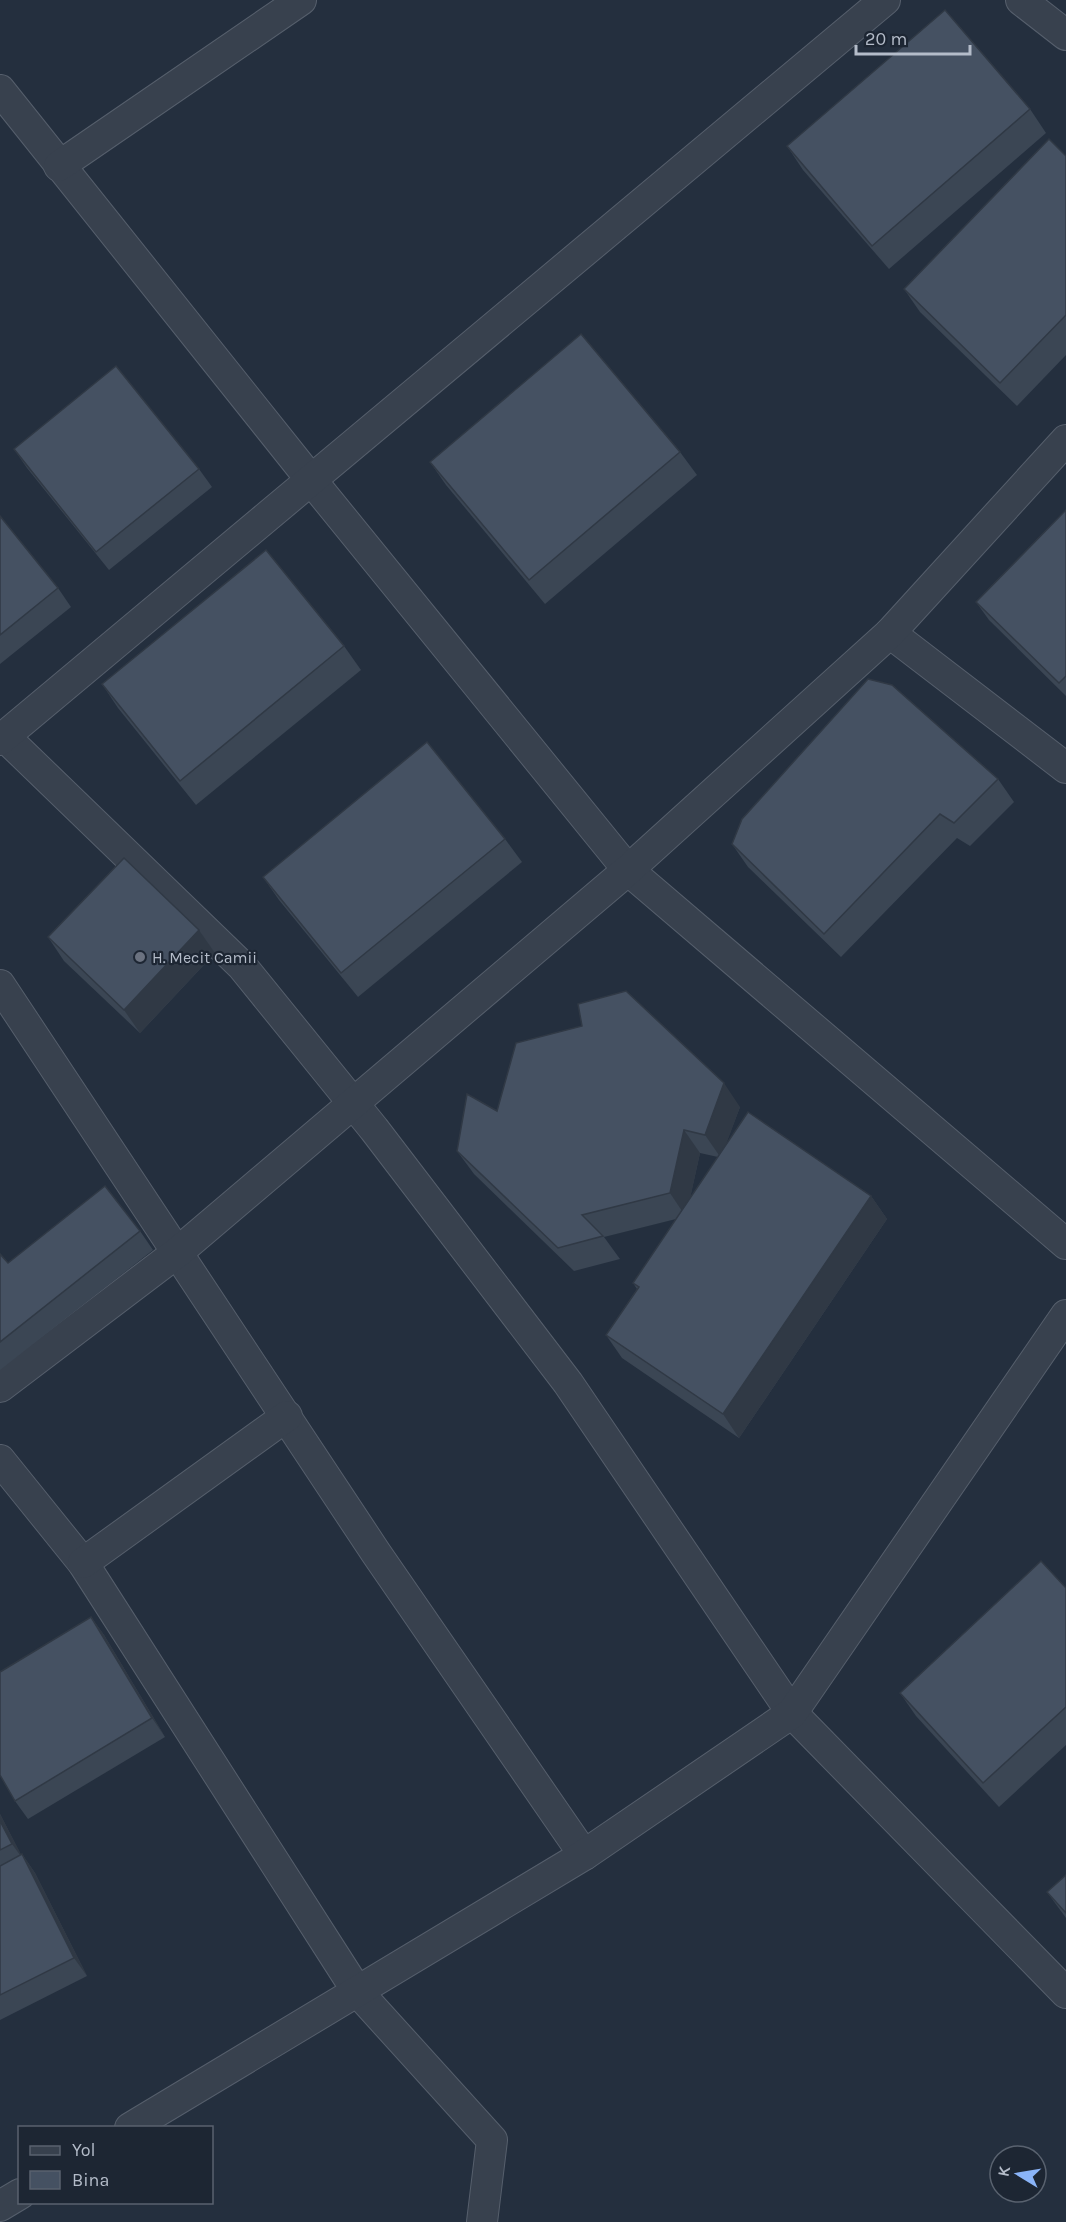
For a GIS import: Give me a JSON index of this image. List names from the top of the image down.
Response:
{
  "places": ["H. Mecit Camii"],
  "legend": ["Yol", "Bina"],
  "scale_bar": "20 m",
  "north": "left"
}
